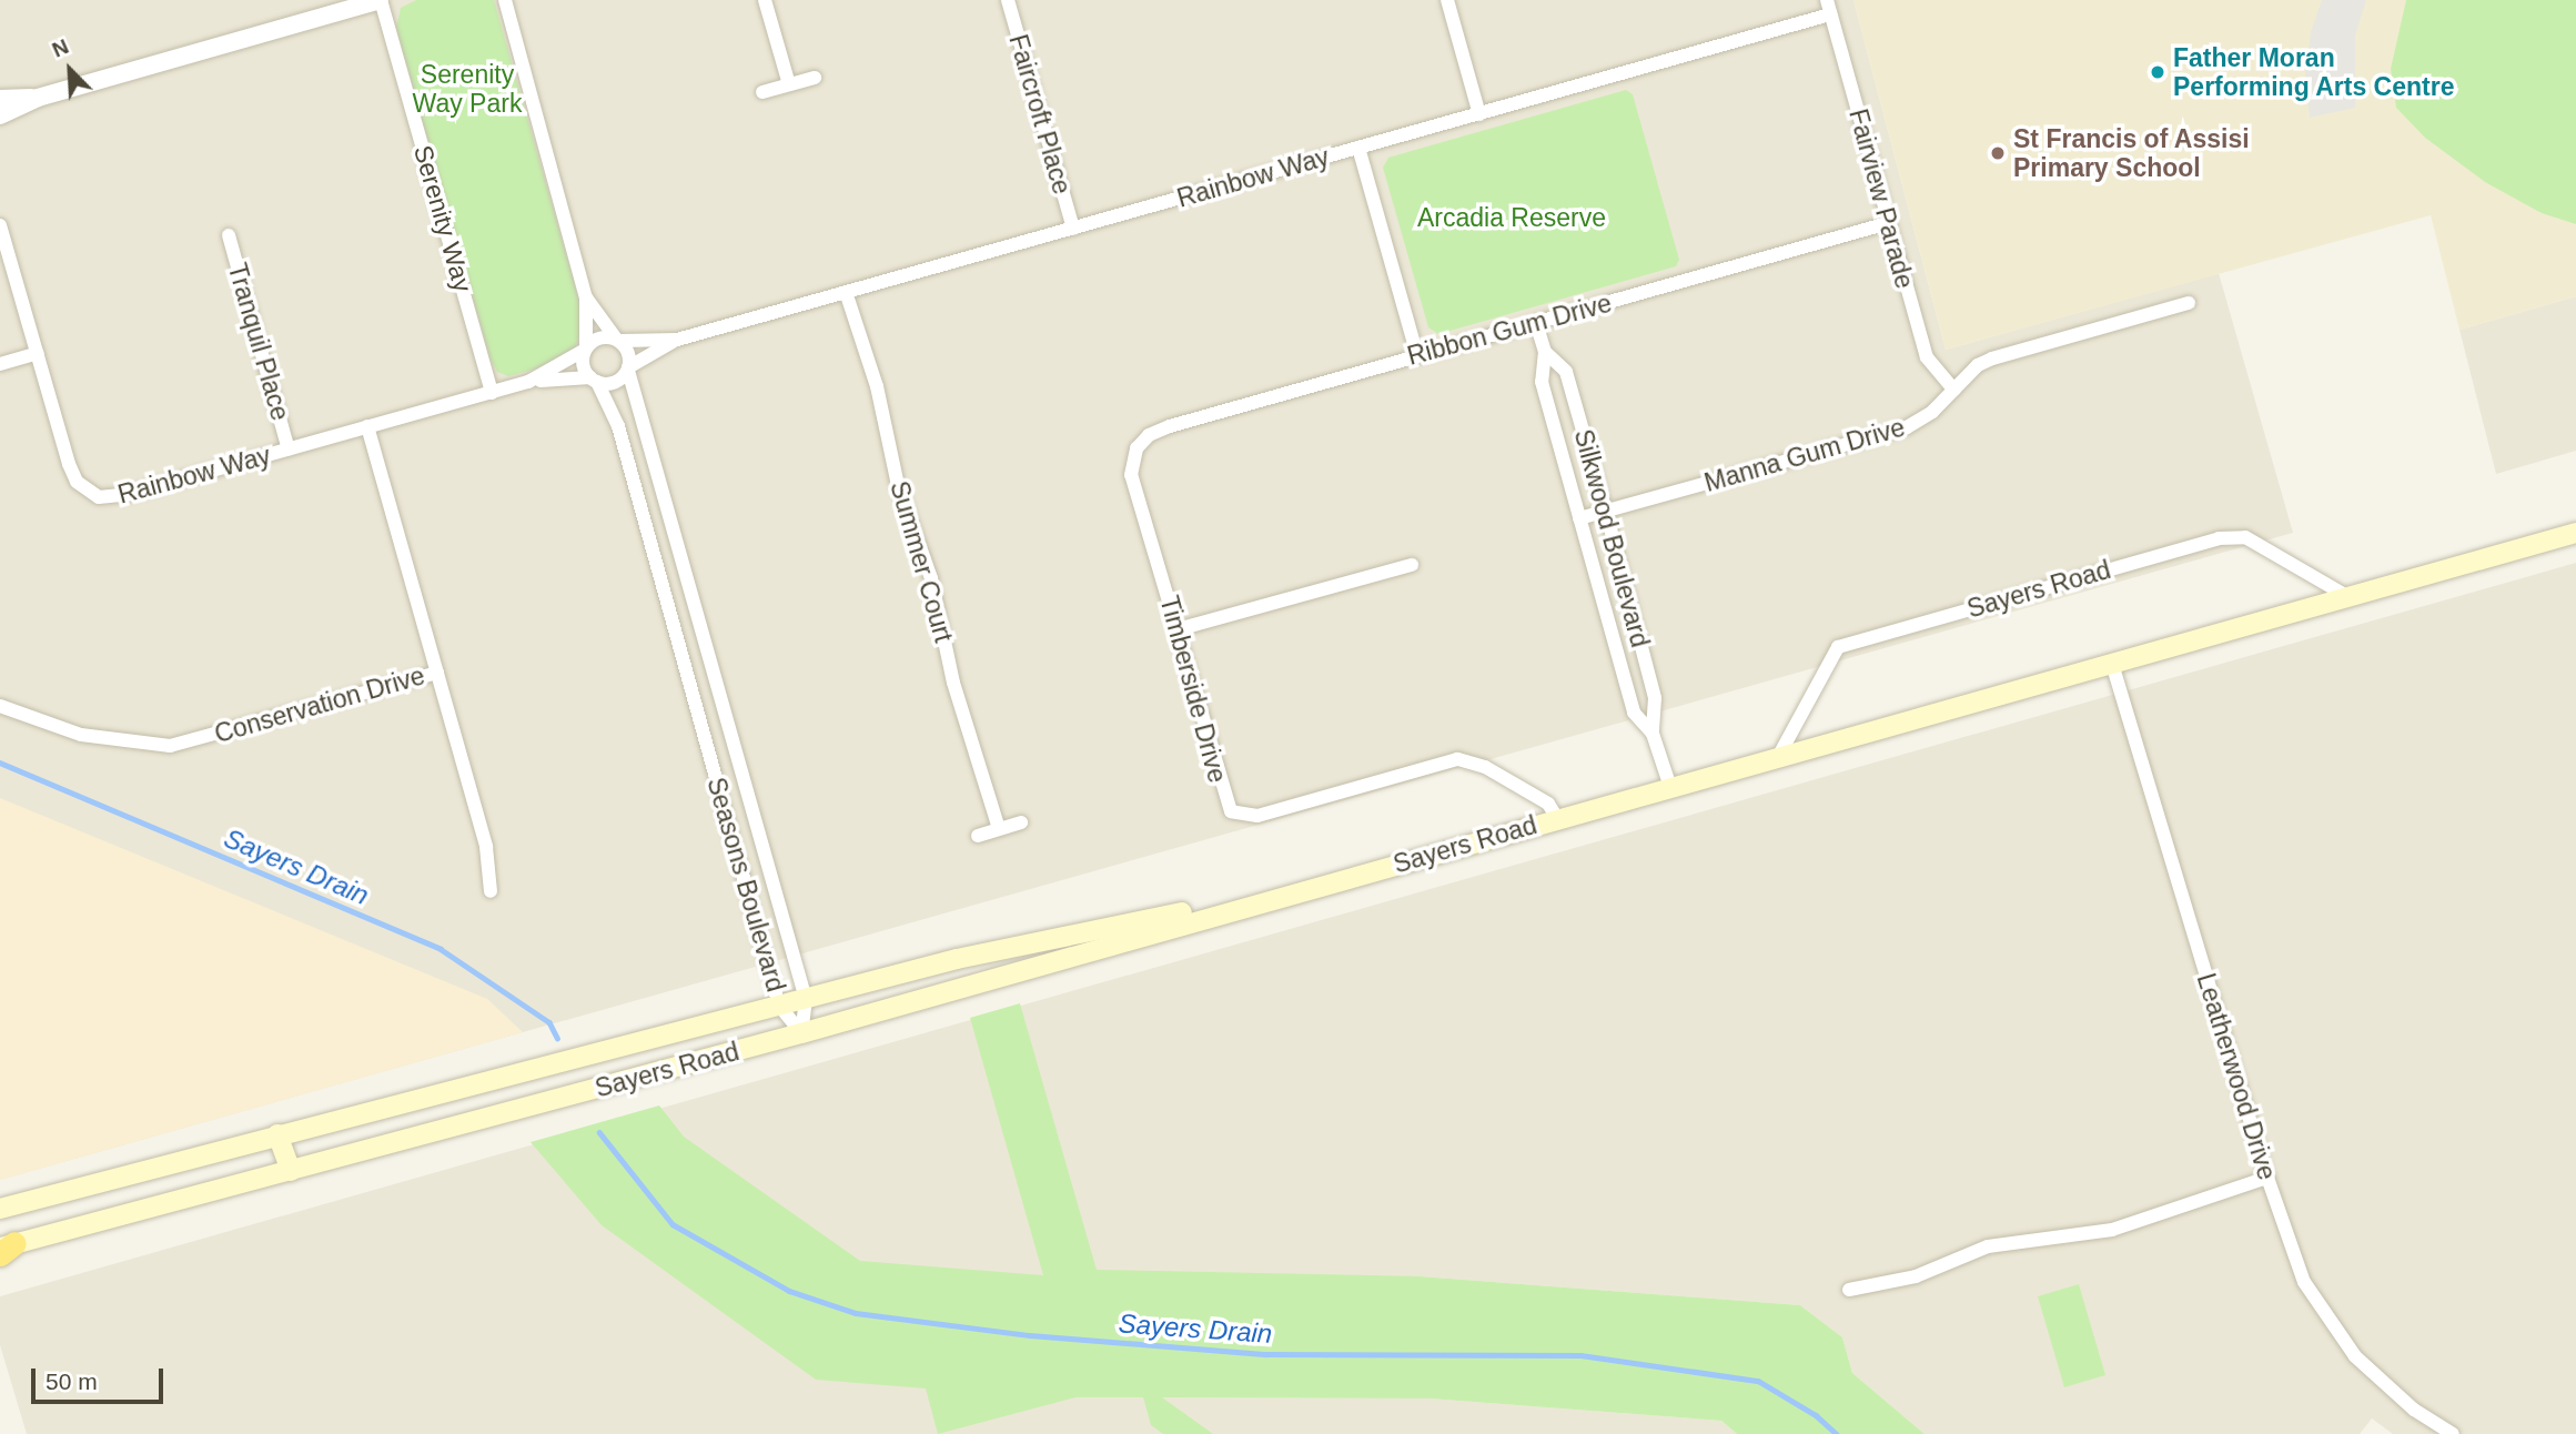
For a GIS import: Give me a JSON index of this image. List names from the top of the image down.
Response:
{
  "streets": {
    "main road": ["Sayers Road"],
    "street": [
      "Faircroft Place",
      "Rainbow Way",
      "Fairview Parade",
      "Serenity Way",
      "Ribbon Gum Drive",
      "Tranquil Place",
      "Manna Gum Drive",
      "Silkwood Boulevard",
      "Summer Court",
      "Timberside Drive",
      "Conservation Drive",
      "Seasons Boulevard",
      "Leatherwood Drive"
    ]
  },
  "crossings": [
    ["Faircroft Place", "Rainbow Way"],
    ["Rainbow Way", "Fairview Parade"],
    ["Rainbow Way", "Serenity Way"],
    ["Rainbow Way", "Tranquil Place"],
    ["Rainbow Way", "Summer Court"],
    ["Rainbow Way", "Conservation Drive"],
    ["Rainbow Way", "Seasons Boulevard"],
    ["Fairview Parade", "Ribbon Gum Drive"],
    ["Fairview Parade", "Manna Gum Drive"],
    ["Ribbon Gum Drive", "Silkwood Boulevard"],
    ["Ribbon Gum Drive", "Timberside Drive"],
    ["Manna Gum Drive", "Silkwood Boulevard"],
    ["Silkwood Boulevard", "Sayers Road"],
    ["Sayers Road", "Timberside Drive"],
    ["Sayers Road", "Seasons Boulevard"],
    ["Sayers Road", "Leatherwood Drive"]
  ],
  "water": ["Sayers Drain"],
  "parks": ["Serenity Way Park", "Arcadia Reserve"],
  "places": ["Father Moran Performing Arts Centre", "St Francis of Assisi Primary School"],
  "scale_bar": "50 m",
  "north": "top left"
}
